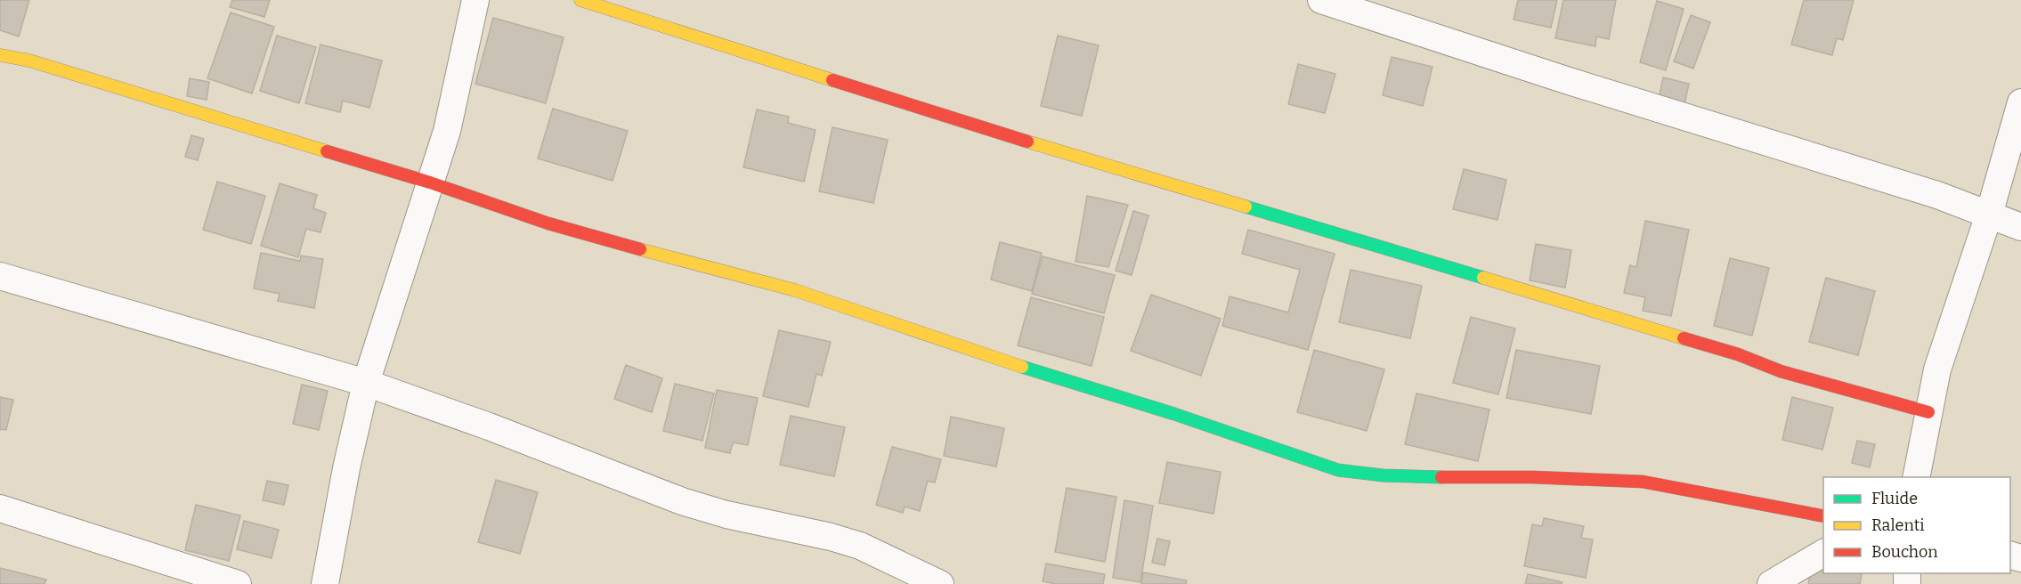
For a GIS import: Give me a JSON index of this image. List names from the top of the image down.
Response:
{
  "legend": ["Fluide", "Ralenti", "Bouchon"]
}
